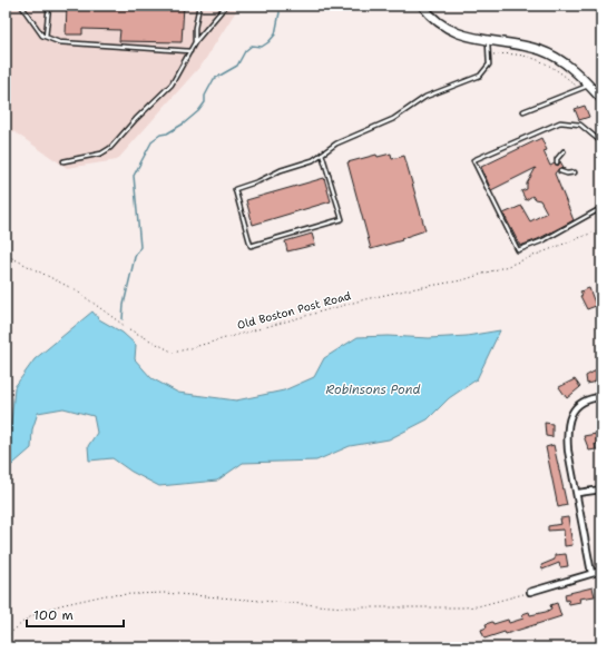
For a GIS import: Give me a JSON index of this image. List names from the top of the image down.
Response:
{
  "streets": {
    "path": ["Old Boston Post Road"]
  },
  "water": ["Robinsons Pond"],
  "scale_bar": "100 m"
}
